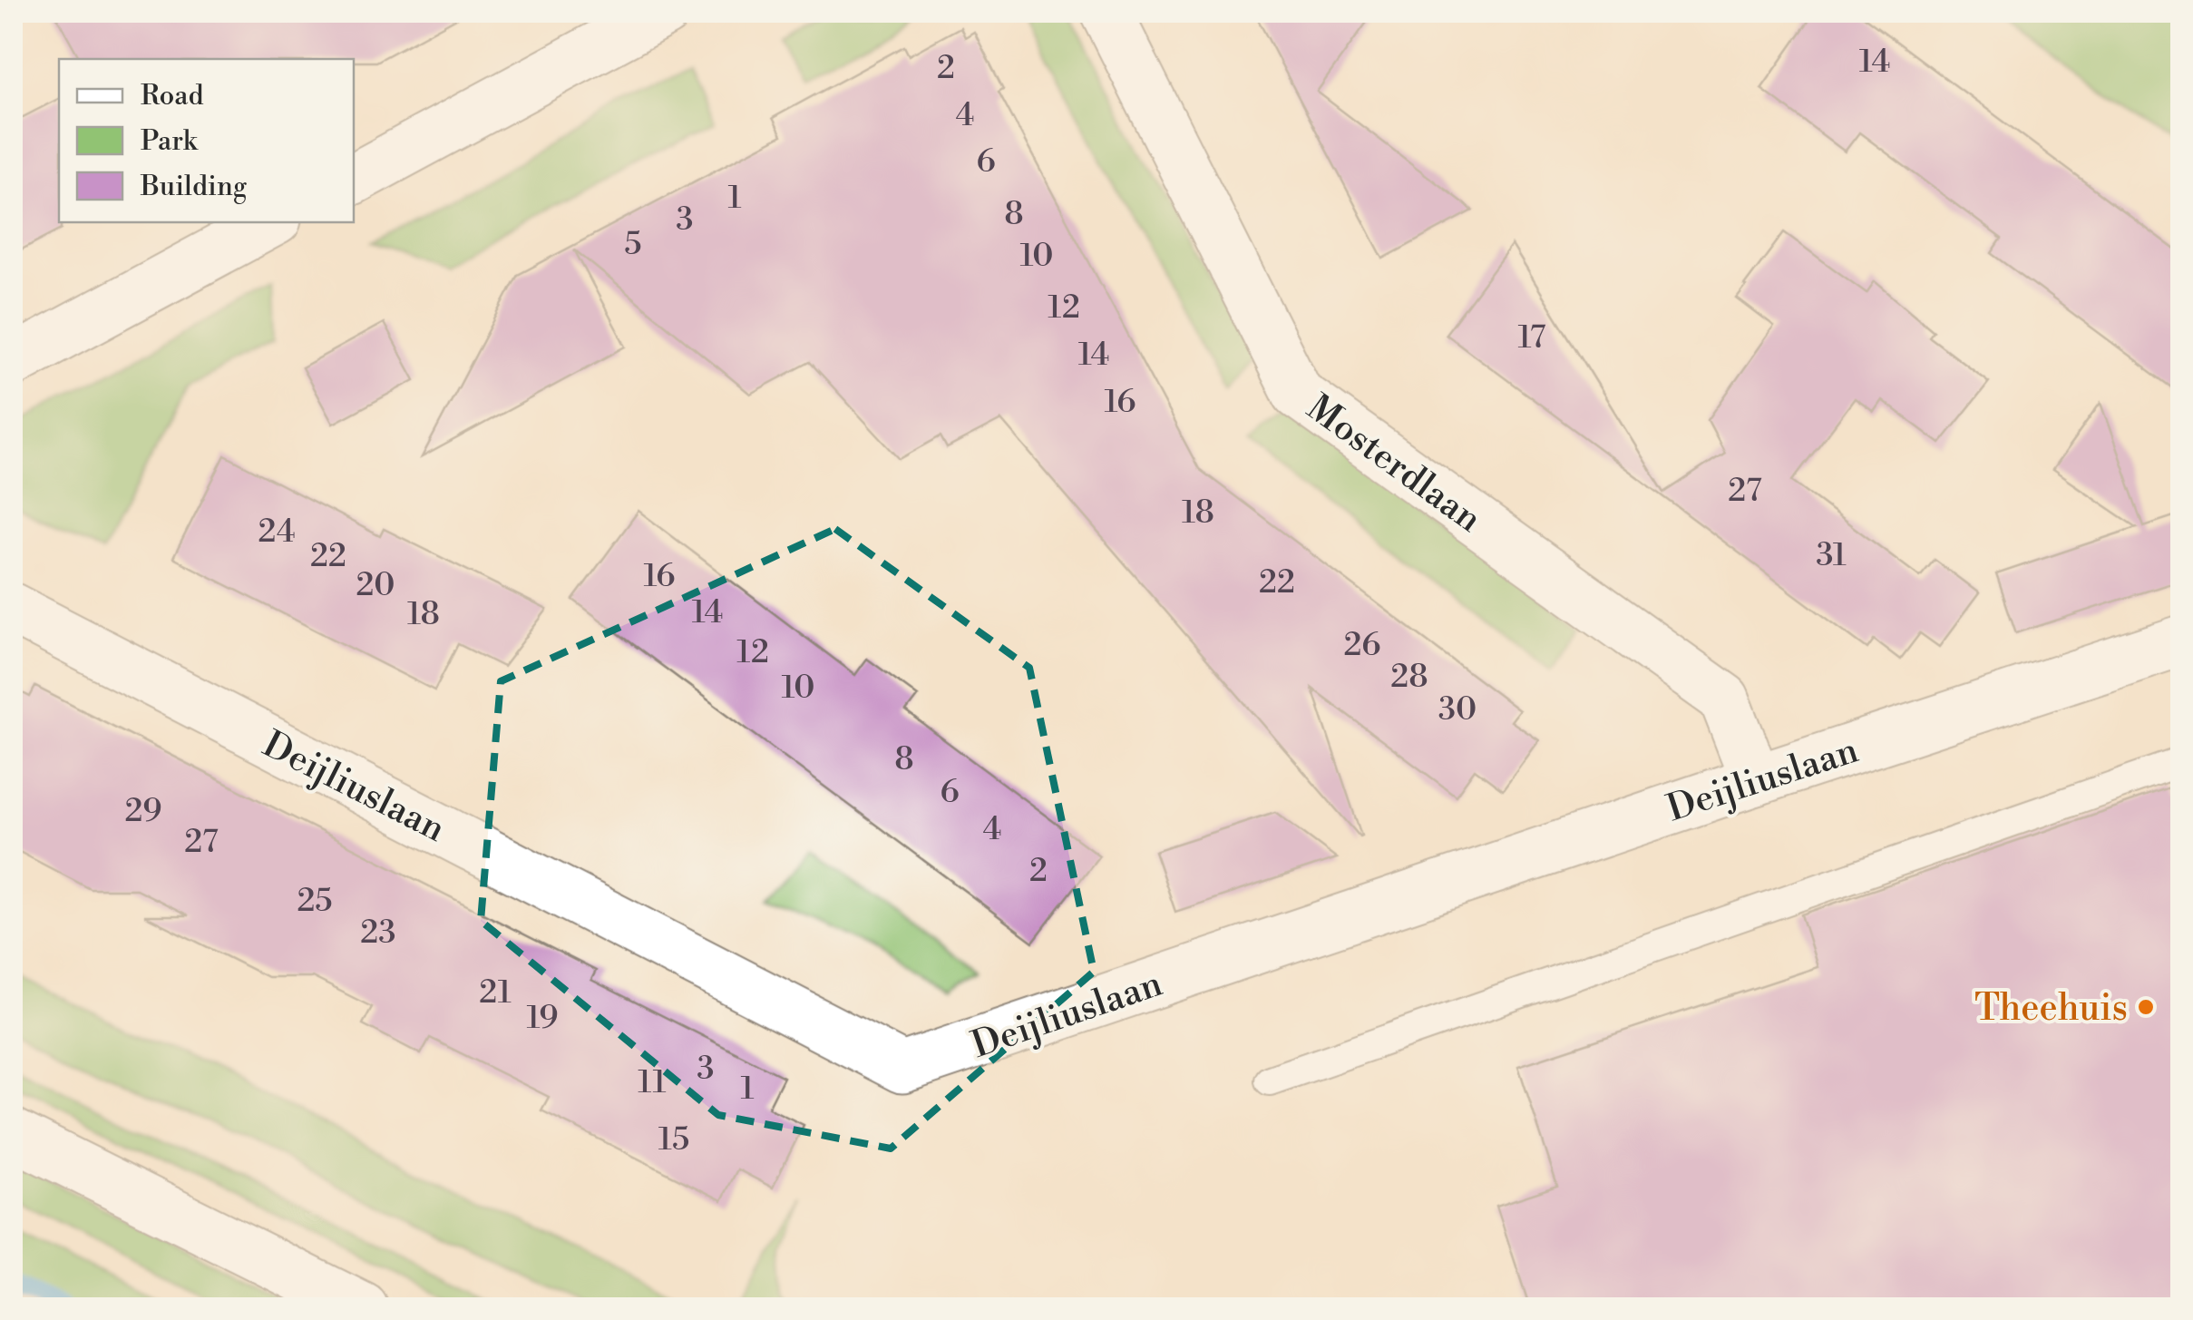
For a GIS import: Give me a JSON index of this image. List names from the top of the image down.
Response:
{
  "streets": {
    "street": ["Mosterdlaan", "Deijliuslaan"]
  },
  "crossings": [
    ["Mosterdlaan", "Deijliuslaan"]
  ],
  "places": ["Theehuis"],
  "house_numbers": [
    "14",
    "2",
    "4",
    "6",
    "1",
    "8",
    "3",
    "5",
    "10",
    "12",
    "17",
    "14",
    "16",
    "27",
    "18",
    "24",
    "31",
    "22",
    "16",
    "22",
    "20",
    "14",
    "18",
    "26",
    "12",
    "28",
    "10",
    "30",
    "8",
    "6",
    "29",
    "4",
    "27",
    "2",
    "25",
    "23",
    "21",
    "19",
    "3",
    "11",
    "1",
    "15"
  ],
  "legend": ["Road", "Park", "Building"]
}
